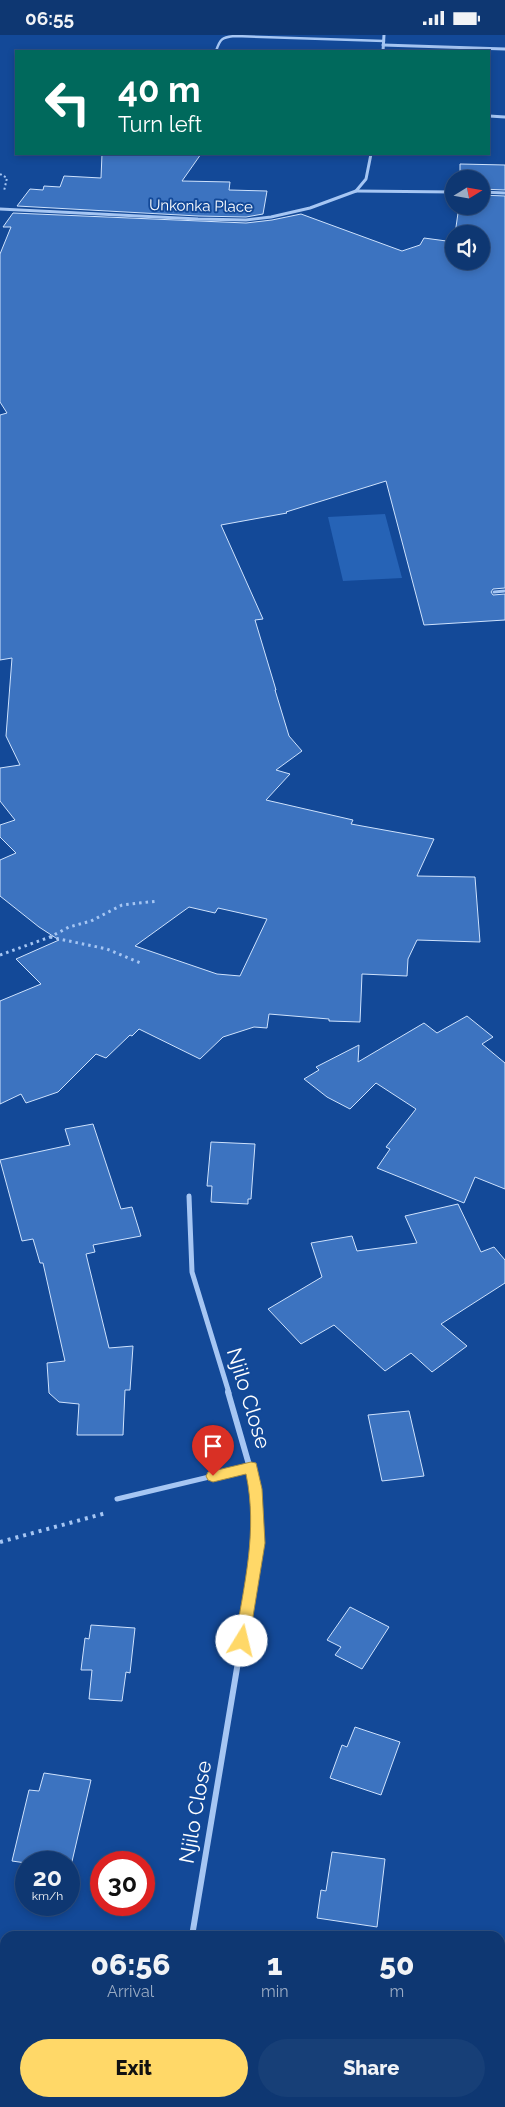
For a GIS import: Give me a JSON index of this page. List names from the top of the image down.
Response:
{
  "streets": {
    "street": ["Unkonka Place", "Njilo Close"]
  },
  "north": "right",
  "page": {
    "status": "06:55",
    "turn": ["40 m", "Turn left"],
    "speed": "20 km/h",
    "limit": "30",
    "eta": [
      "06:56",
      "Arrival",
      "1",
      "min",
      "50",
      "m"
    ],
    "buttons": ["Exit", "Share"]
  }
}
